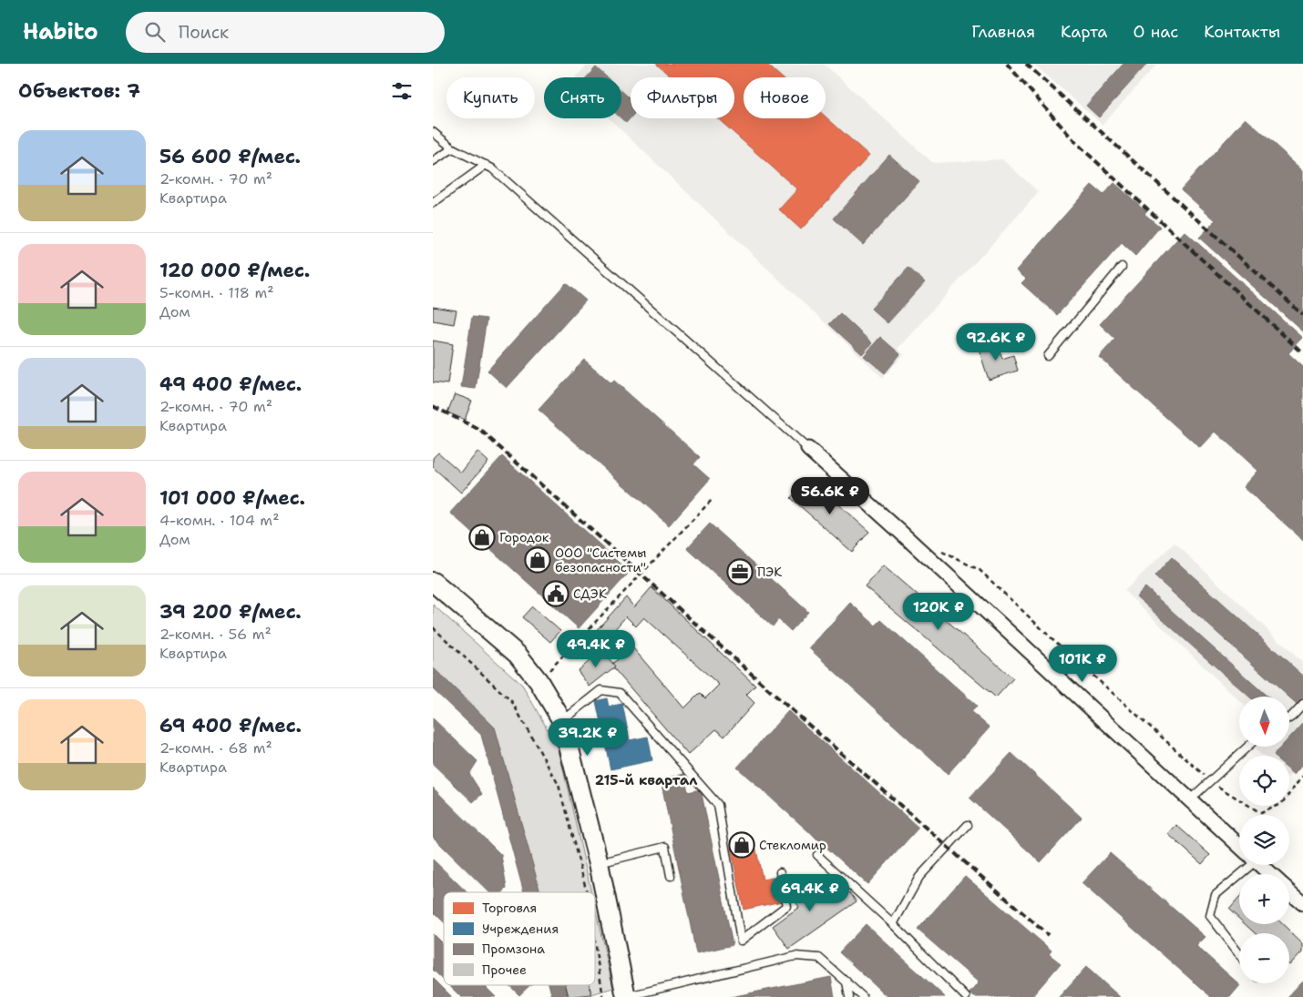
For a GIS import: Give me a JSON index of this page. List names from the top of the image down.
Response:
{
  "districts": ["215-й квартал"],
  "places": {
    "shop": ["Городок", "ООО \"Системы безопасности\"", "Стекломир"],
    "office": ["ПЭК"],
    "public building": ["СДЭК"]
  },
  "legend": [
    "Торговля",
    "Учреждения",
    "Промзона",
    "Прочее"
  ],
  "north": "bottom",
  "page": {
    "header": "Habito",
    "search": "Поиск",
    "nav": [
      "Главная",
      "Карта",
      "О нас",
      "Контакты"
    ],
    "heading": "Объектов: 7",
    "chip": [
      "Купить",
      "Снять",
      "Фильтры",
      "Новое"
    ],
    "list": [
      {
        "name": "56 600 ₽/мес.",
        "note": "2-комн. · 70 m² · Квартира"
      },
      {
        "name": "120 000 ₽/мес.",
        "note": "5-комн. · 118 m² · Дом"
      },
      {
        "name": "49 400 ₽/мес.",
        "note": "2-комн. · 70 m² · Квартира"
      },
      {
        "name": "101 000 ₽/мес.",
        "note": "4-комн. · 104 m² · Дом"
      },
      {
        "name": "39 200 ₽/мес.",
        "note": "2-комн. · 56 m² · Квартира"
      },
      {
        "name": "69 400 ₽/мес.",
        "note": "2-комн. · 68 m² · Квартира"
      }
    ],
    "price": [
      "92.6K ₽",
      "56.6K ₽",
      "120K ₽",
      "49.4K ₽",
      "101K ₽",
      "39.2K ₽",
      "69.4K ₽"
    ],
    "map_buttons": ["+", "−"]
  }
}
